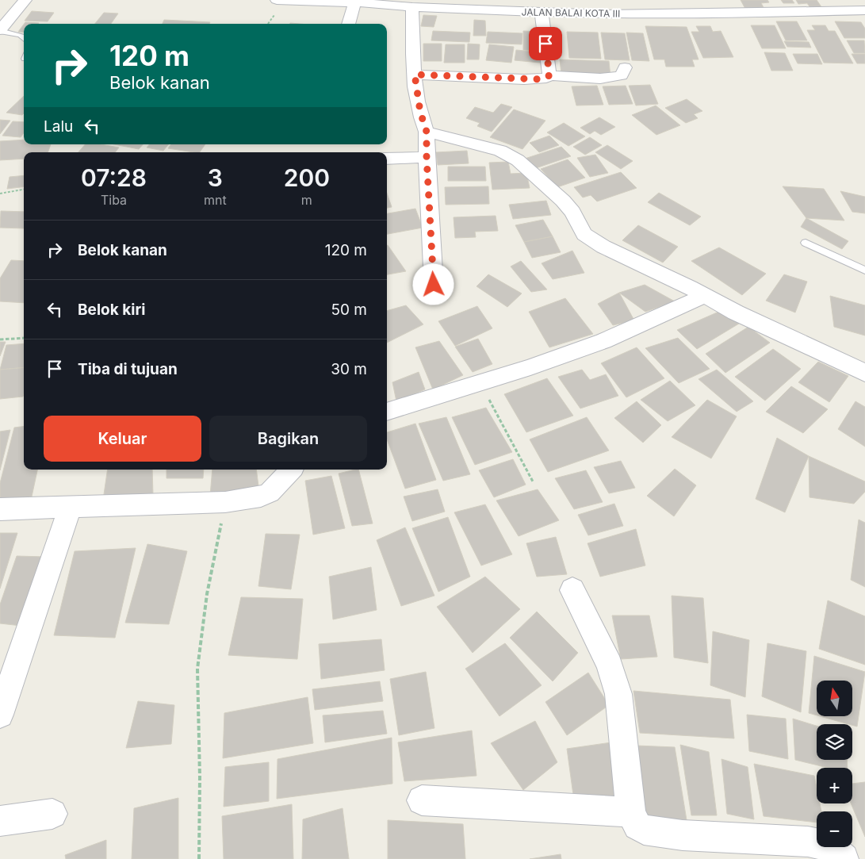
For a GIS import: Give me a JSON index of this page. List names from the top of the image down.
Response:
{
  "streets": {
    "street": ["JALAN BALAI KOTA III"]
  },
  "north": "top",
  "page": {
    "turn": ["120 m", "Belok kanan"],
    "then": "Lalu",
    "eta": [
      "07:28",
      "Tiba",
      "3",
      "mnt",
      "200",
      "m"
    ],
    "list": [
      {
        "name": "Belok kanan",
        "value": "120 m"
      },
      {
        "name": "Belok kiri",
        "value": "50 m"
      },
      {
        "name": "Tiba di tujuan",
        "value": "30 m"
      }
    ],
    "buttons": ["Keluar", "Bagikan"],
    "map_buttons": ["+", "−"]
  }
}
